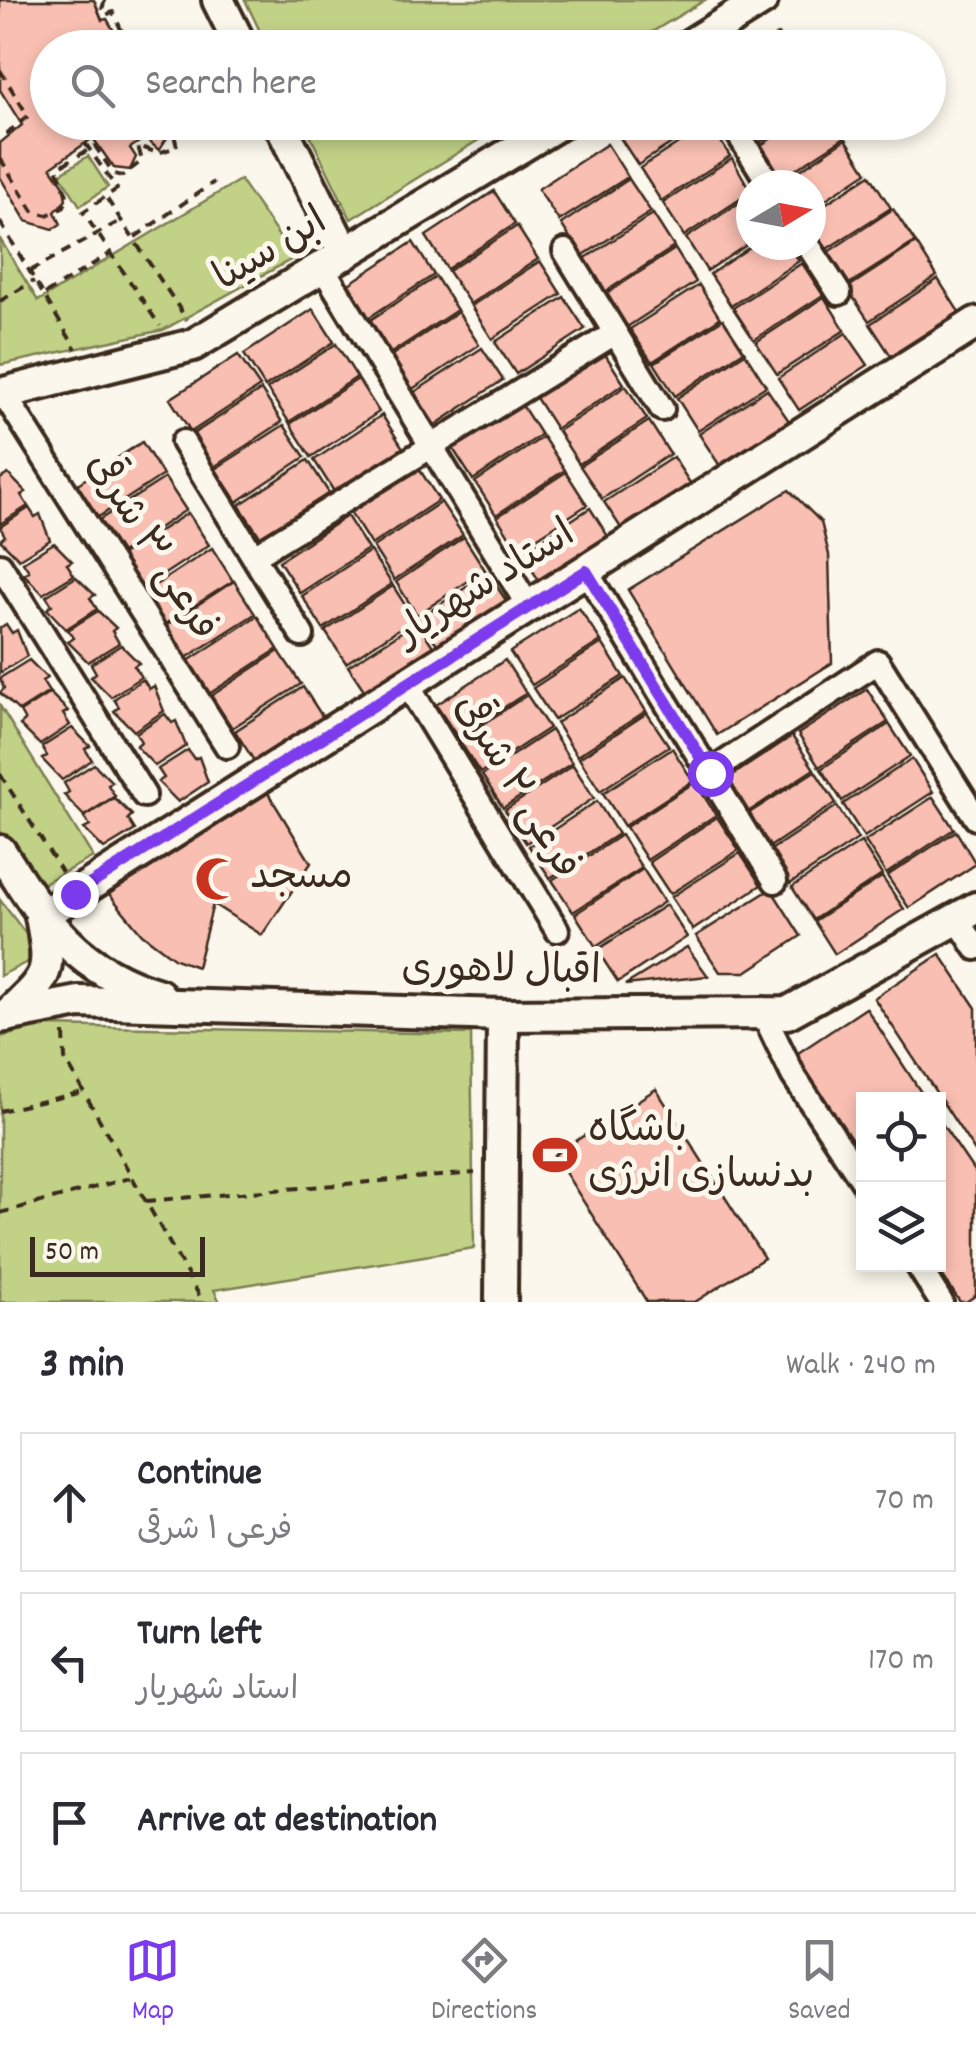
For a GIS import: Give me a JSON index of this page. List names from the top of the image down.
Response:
{
  "streets": {
    "street": [
      "ابن سینا",
      "فرعی ۳ شرقی",
      "استاد شهریار",
      "فرعی ۲ شرقی",
      "اقبال لاهوری"
    ]
  },
  "crossings": [
    ["ابن سینا", "فرعی ۳ شرقی"],
    ["استاد شهریار", "فرعی ۲ شرقی"]
  ],
  "places": {
    "mosque": ["مسجد"],
    "sports": ["باشگاه بدنسازی انرژی"]
  },
  "scale_bar": "50 m",
  "north": "right",
  "page": {
    "search": "Search here",
    "scale": "50 m",
    "heading": ["3 min", "Walk · 240 m"],
    "list": [
      ["Continue", "فرعی ۱ شرقی", "70 m"],
      ["Turn left", "استاد شهریار", "170 m"],
      "Arrive at destination"
    ],
    "nav": ["Map", "Directions", "Saved"]
  }
}
